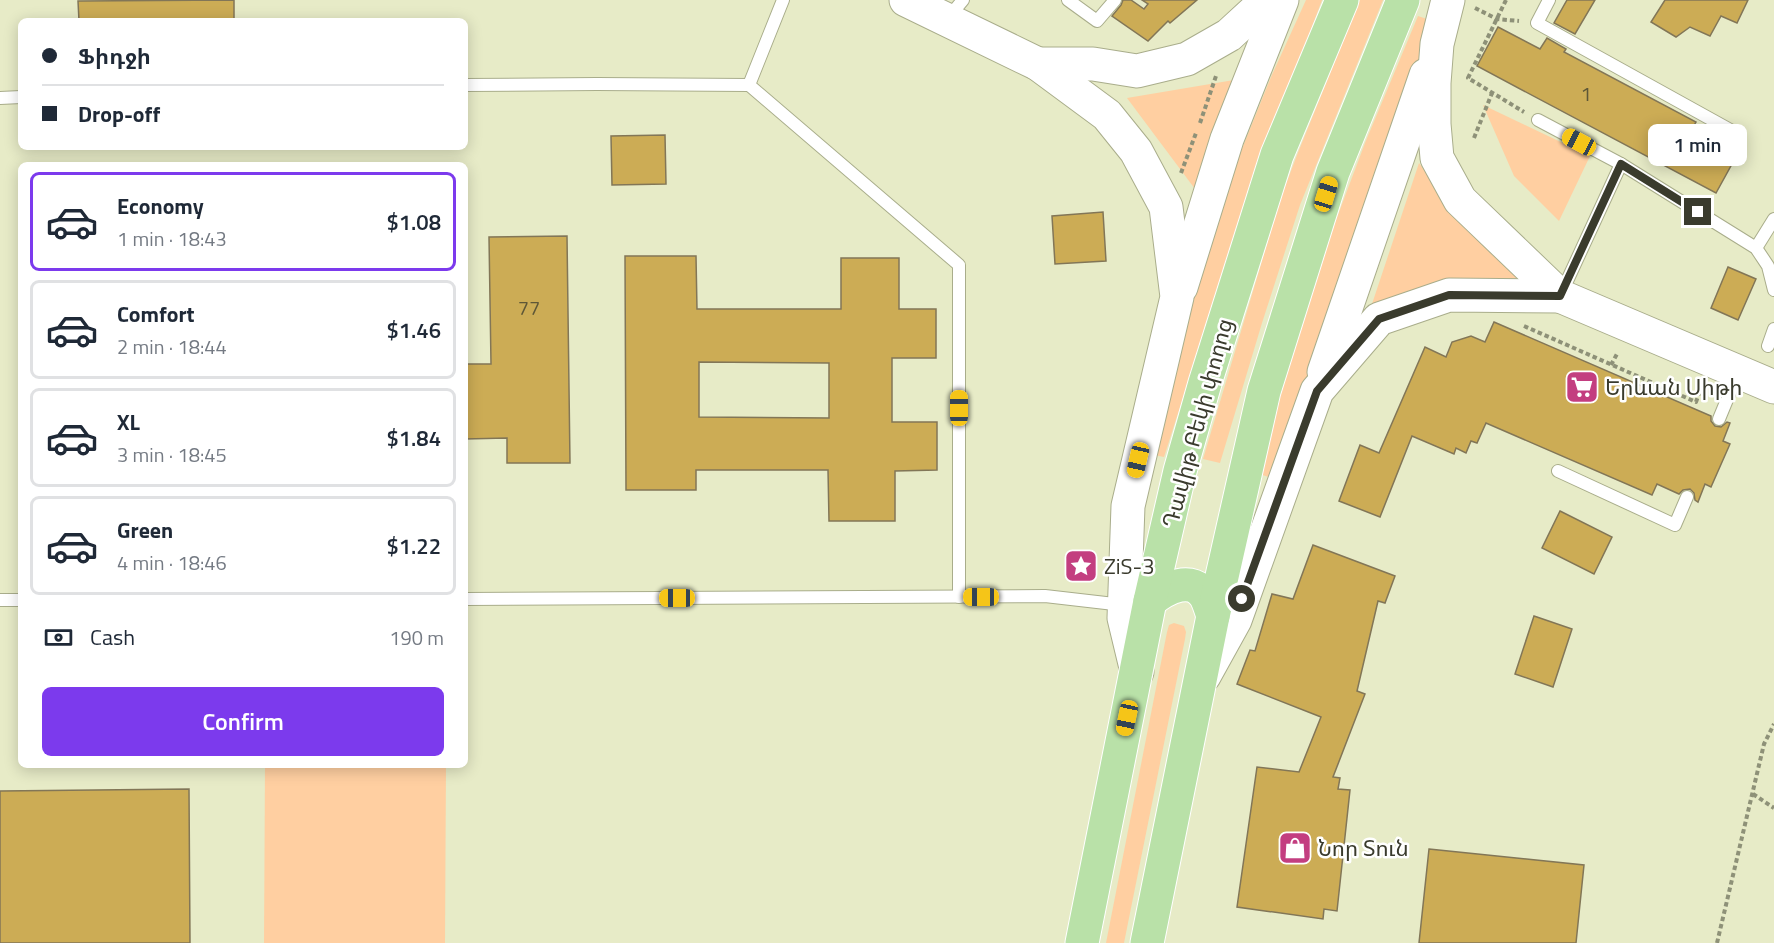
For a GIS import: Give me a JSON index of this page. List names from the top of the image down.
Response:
{
  "streets": {
    "main road": ["Դավիթ Բեկի փողոց"]
  },
  "places": {
    "supermarket": ["Երևան Սիթի"],
    "place": ["ZiS-3"],
    "shop": ["Նոր Տուն"]
  },
  "house_numbers": ["1", "77"],
  "page": {
    "banner": ["Ֆիդջի", "Drop-off"],
    "bubble": "1 min",
    "list": [
      {
        "name": "Economy",
        "note": "1 min · 18:43",
        "value": "$1.08"
      },
      {
        "name": "Comfort",
        "note": "2 min · 18:44",
        "value": "$1.46"
      },
      {
        "name": "XL",
        "note": "3 min · 18:45",
        "value": "$1.84"
      },
      {
        "name": "Green",
        "note": "4 min · 18:46",
        "value": "$1.22"
      }
    ],
    "pay": ["Cash", "190 m"],
    "buttons": "Confirm"
  }
}
